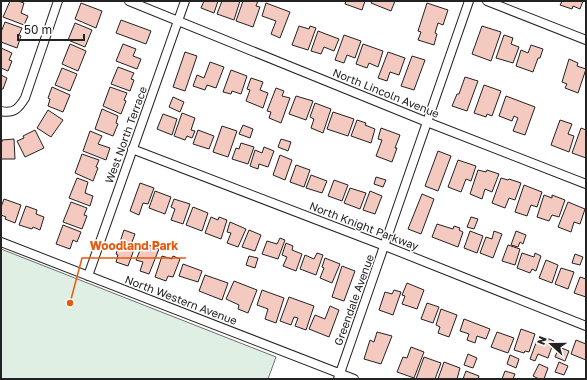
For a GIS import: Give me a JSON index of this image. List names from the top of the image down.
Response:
{
  "streets": {
    "street": [
      "North Lincoln Avenue",
      "West North Terrace",
      "North Knight Parkway",
      "North Western Avenue",
      "Greendale Avenue"
    ]
  },
  "crossings": [
    ["North Lincoln Avenue", "West North Terrace"],
    ["North Lincoln Avenue", "Greendale Avenue"],
    ["West North Terrace", "North Knight Parkway"],
    ["West North Terrace", "North Western Avenue"],
    ["North Knight Parkway", "Greendale Avenue"],
    ["North Western Avenue", "Greendale Avenue"]
  ],
  "places": ["Woodland Park"],
  "scale_bar": "50 m",
  "north": "left"
}
